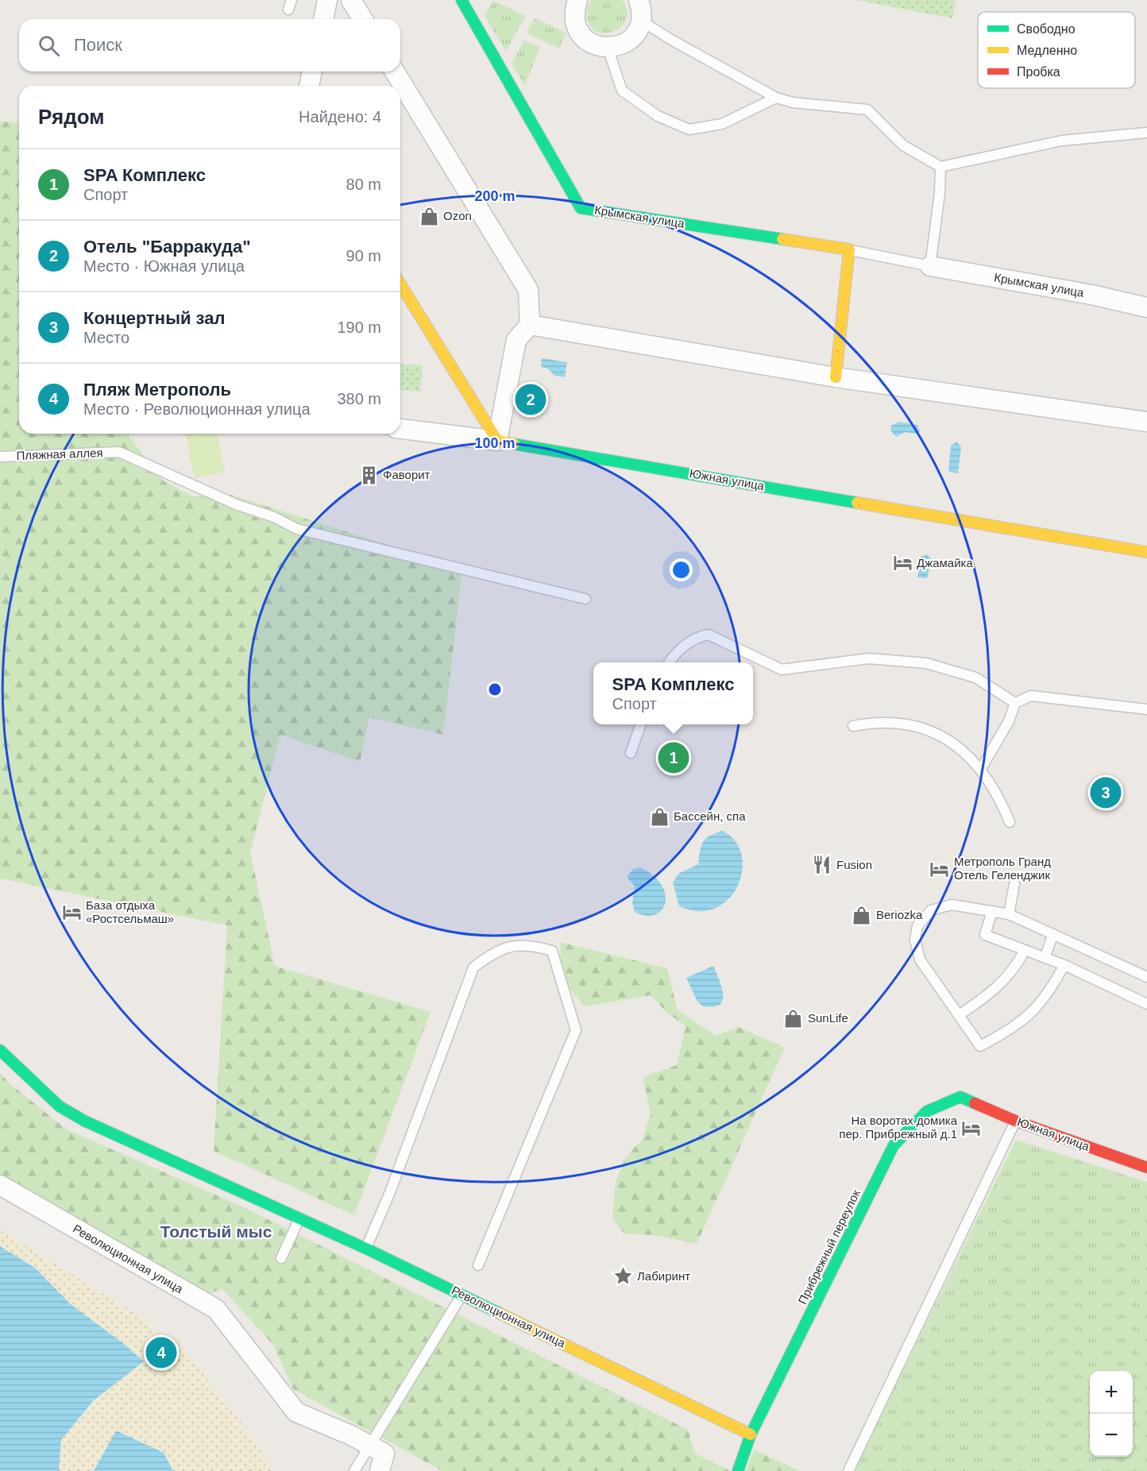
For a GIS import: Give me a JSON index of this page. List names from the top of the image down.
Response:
{
  "streets": {
    "street": [
      "Крымская улица",
      "Южная улица",
      "Прибрежный переулок",
      "Революционная улица"
    ],
    "lane": ["Пляжная аллея"]
  },
  "crossings": [
    ["Южная улица", "Прибрежный переулок"],
    ["Прибрежный переулок", "Революционная улица"]
  ],
  "districts": ["Толстый мыс"],
  "places": {
    "shop": [
      "Ozon",
      "Бассейн, спа",
      "Beriozka",
      "SunLife"
    ],
    "building": ["Фаворит"],
    "hotel": [
      "Джамайка",
      "Метрополь Гранд Отель Геленджик",
      "База отдыха «Ростсельмаш»",
      "На воротах домика пер. Прибрежный д.1"
    ],
    "restaurant": ["Fusion"],
    "place": ["Лабиринт"]
  },
  "legend": ["Свободно", "Медленно", "Пробка"],
  "page": {
    "search": "Поиск",
    "heading": ["Рядом", "Найдено: 4"],
    "list": [
      {
        "mark": "1",
        "name": "SPA Комплекс",
        "note": "Спорт",
        "value": "80 m"
      },
      {
        "mark": "2",
        "name": "Отель \"Барракуда\"",
        "note": "Место · Южная улица",
        "value": "90 m"
      },
      {
        "mark": "3",
        "name": "Концертный зал",
        "note": "Место",
        "value": "190 m"
      },
      {
        "mark": "4",
        "name": "Пляж Метрополь",
        "note": "Место · Революционная улица",
        "value": "380 m"
      }
    ],
    "pins": [
      "2",
      "1",
      "3",
      "4"
    ],
    "popup": ["SPA Комплекс", "Спорт"],
    "map_buttons": ["+", "−"]
  },
  "rings": ["200 m", "100 m"]
}
